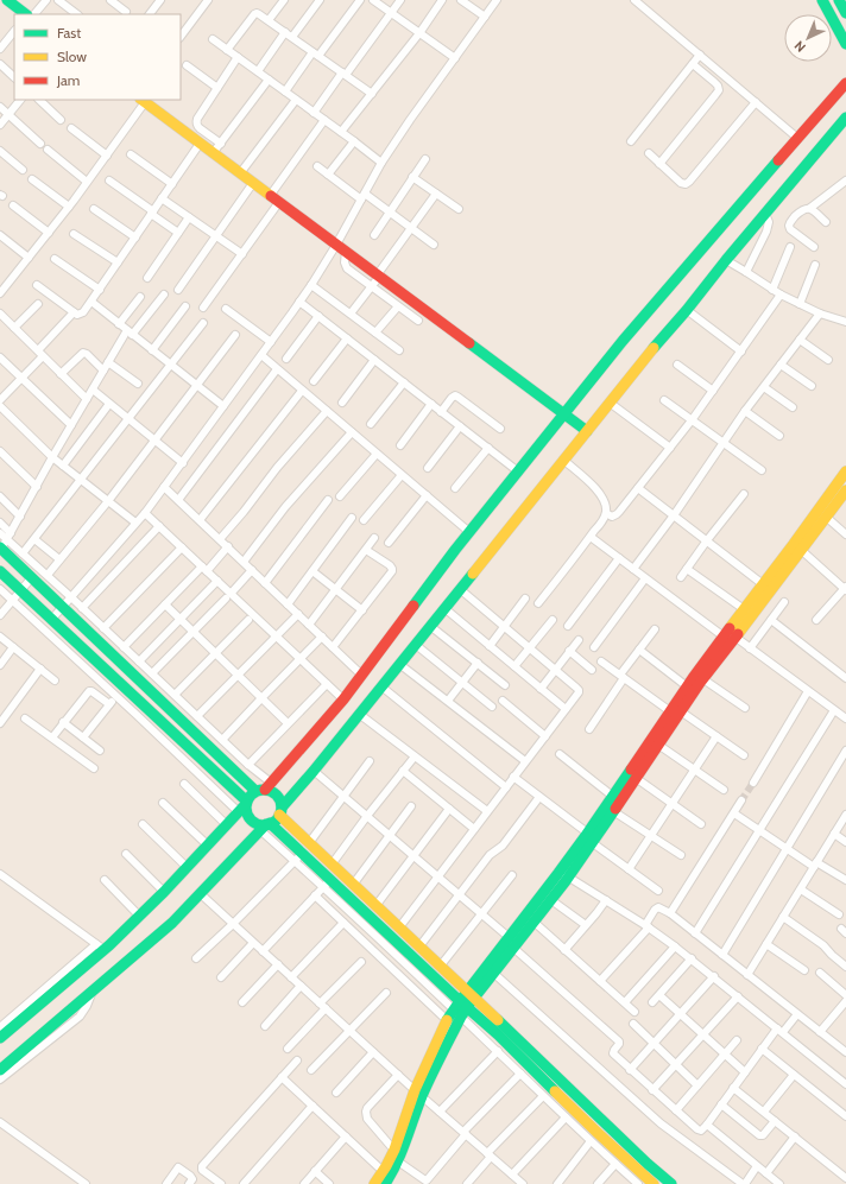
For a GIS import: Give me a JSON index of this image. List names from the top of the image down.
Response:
{
  "legend": ["Fast", "Slow", "Jam"],
  "north": "bottom left"
}
